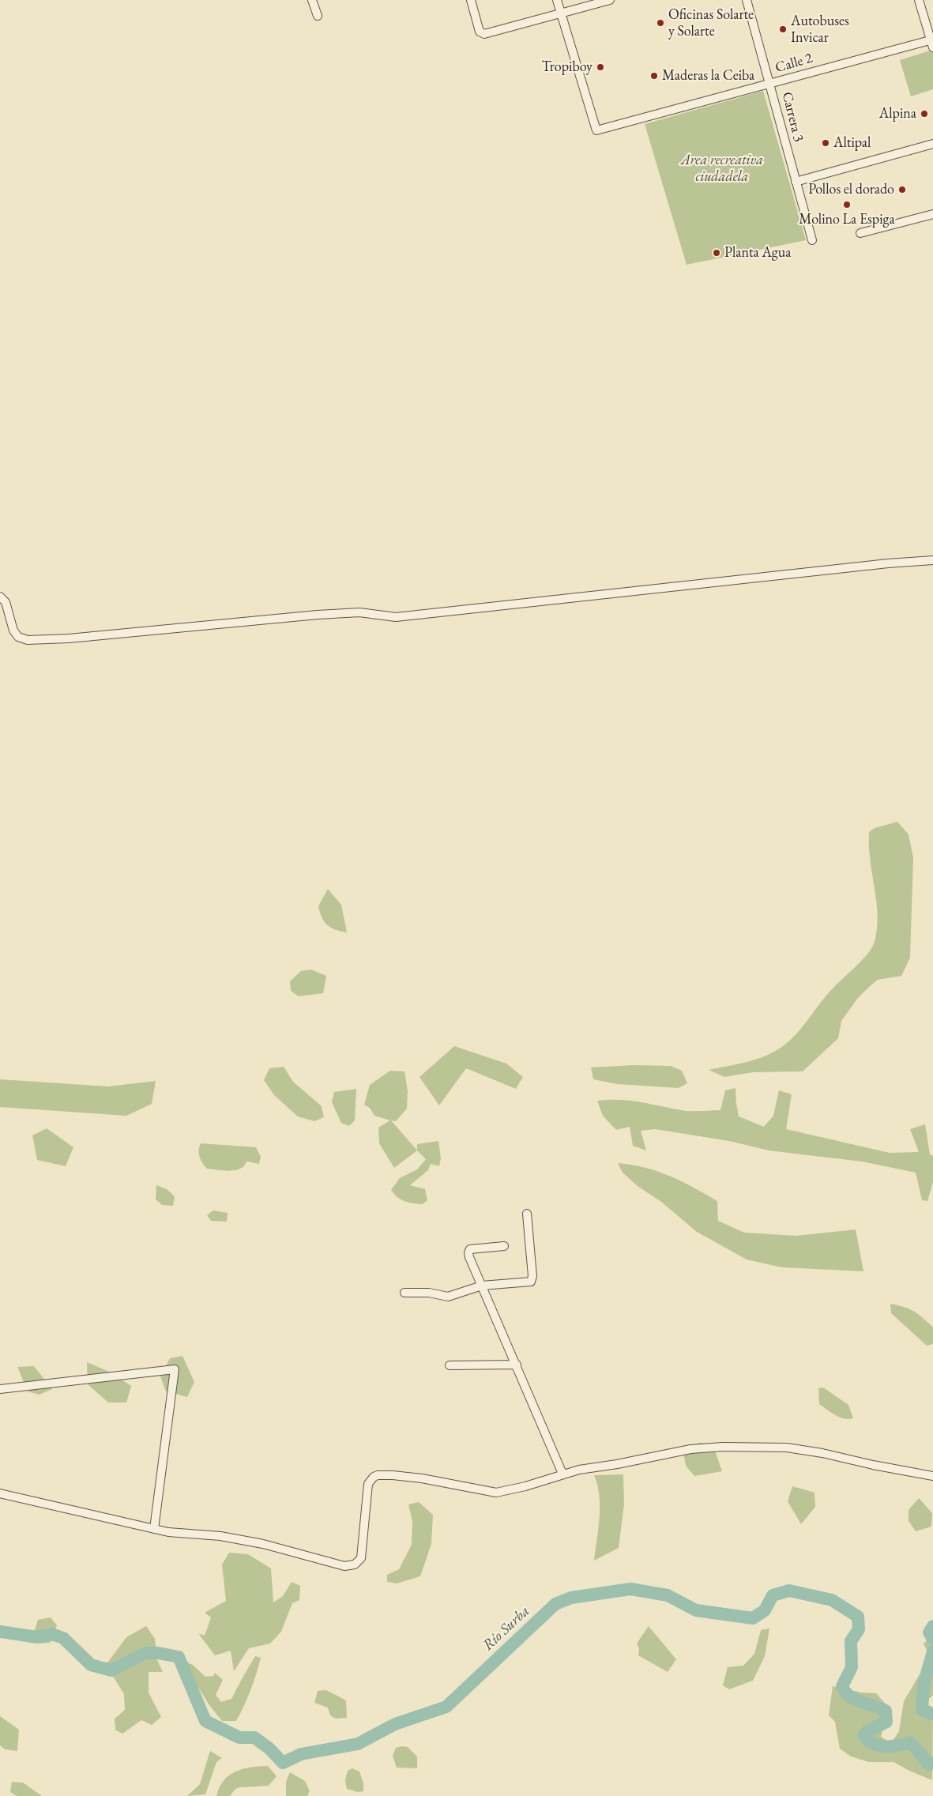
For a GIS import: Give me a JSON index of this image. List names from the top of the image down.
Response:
{
  "streets": {
    "street": ["Calle 2", "Carrera 3"]
  },
  "crossings": [
    ["Calle 2", "Carrera 3"]
  ],
  "water": ["Río Surba"],
  "parks": ["Area recreativa ciudadela"],
  "places": [
    "Oficinas Solarte y Solarte",
    "Autobuses Invicar",
    "Tropiboy",
    "Maderas la Ceiba",
    "Alpina",
    "Altipal",
    "Pollos el dorado",
    "Molino La Espiga",
    "Planta Agua"
  ]
}
